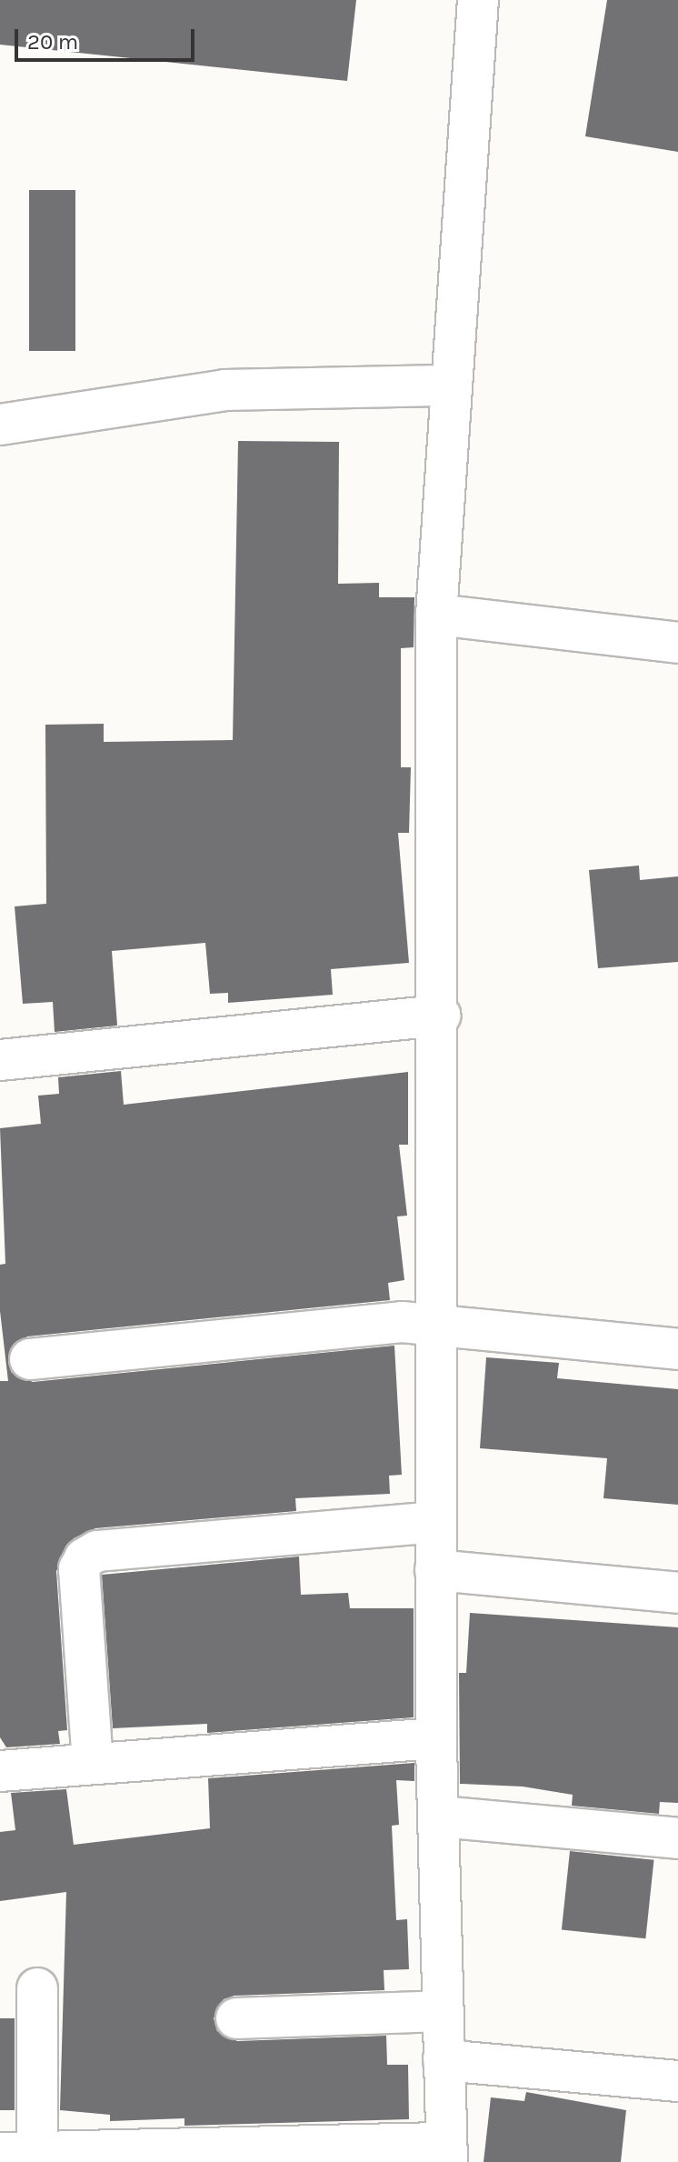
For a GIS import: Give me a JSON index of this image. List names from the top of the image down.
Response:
{
  "scale_bar": "20 m"
}
